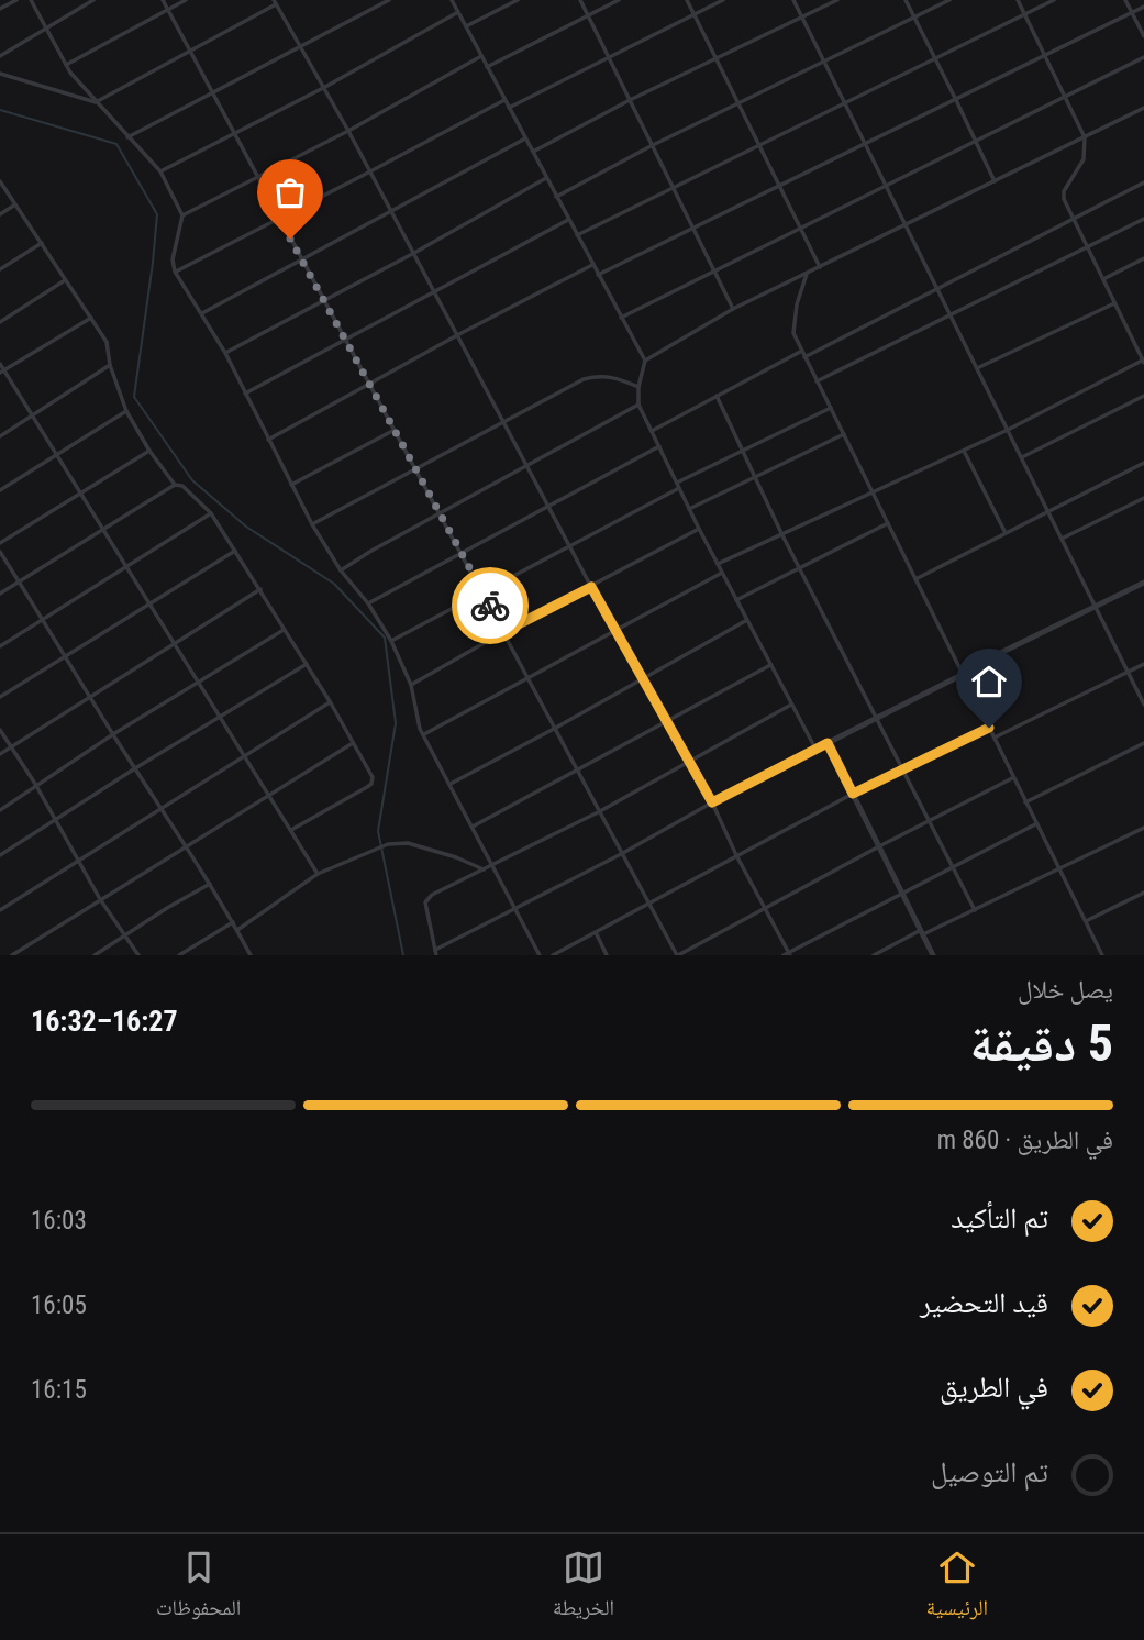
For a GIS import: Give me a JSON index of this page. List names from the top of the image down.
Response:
{
  "page": {
    "heading": ["5 دقيقة", "يصل خلال", "16:27–16:32"],
    "bar": "في الطريق · 860 m",
    "list": [
      ["تم التأكيد", "16:03"],
      ["قيد التحضير", "16:05"],
      ["في الطريق", "16:15"],
      "تم التوصيل"
    ],
    "tabs": ["الرئيسية", "الخريطة", "المحفوظات"]
  }
}
